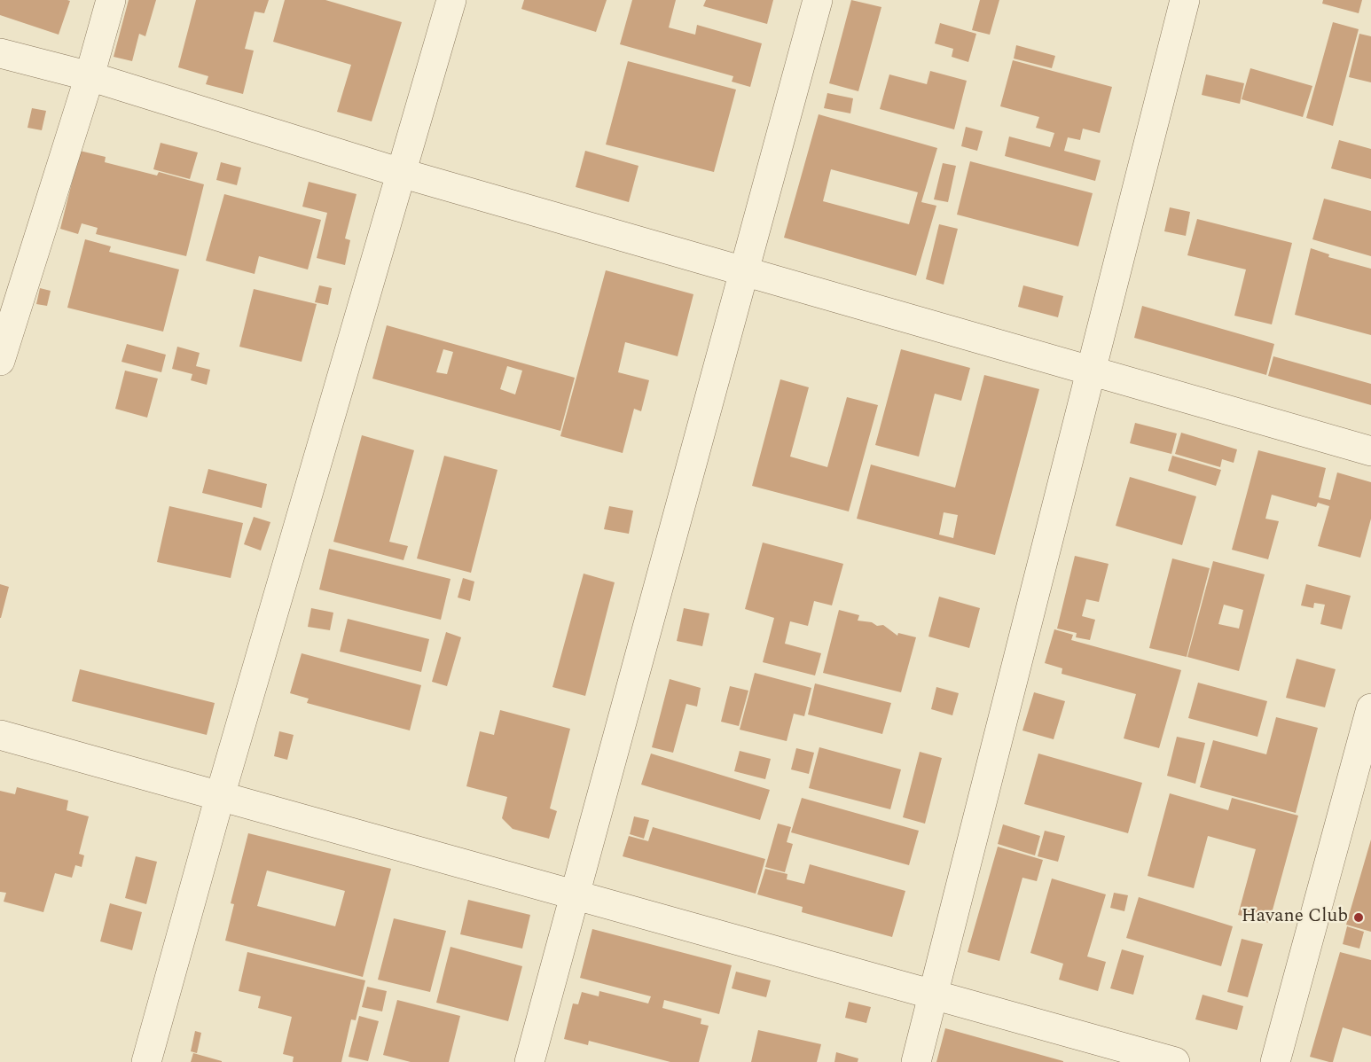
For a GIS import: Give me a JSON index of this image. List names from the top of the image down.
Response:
{
  "places": ["Havane Club"]
}
